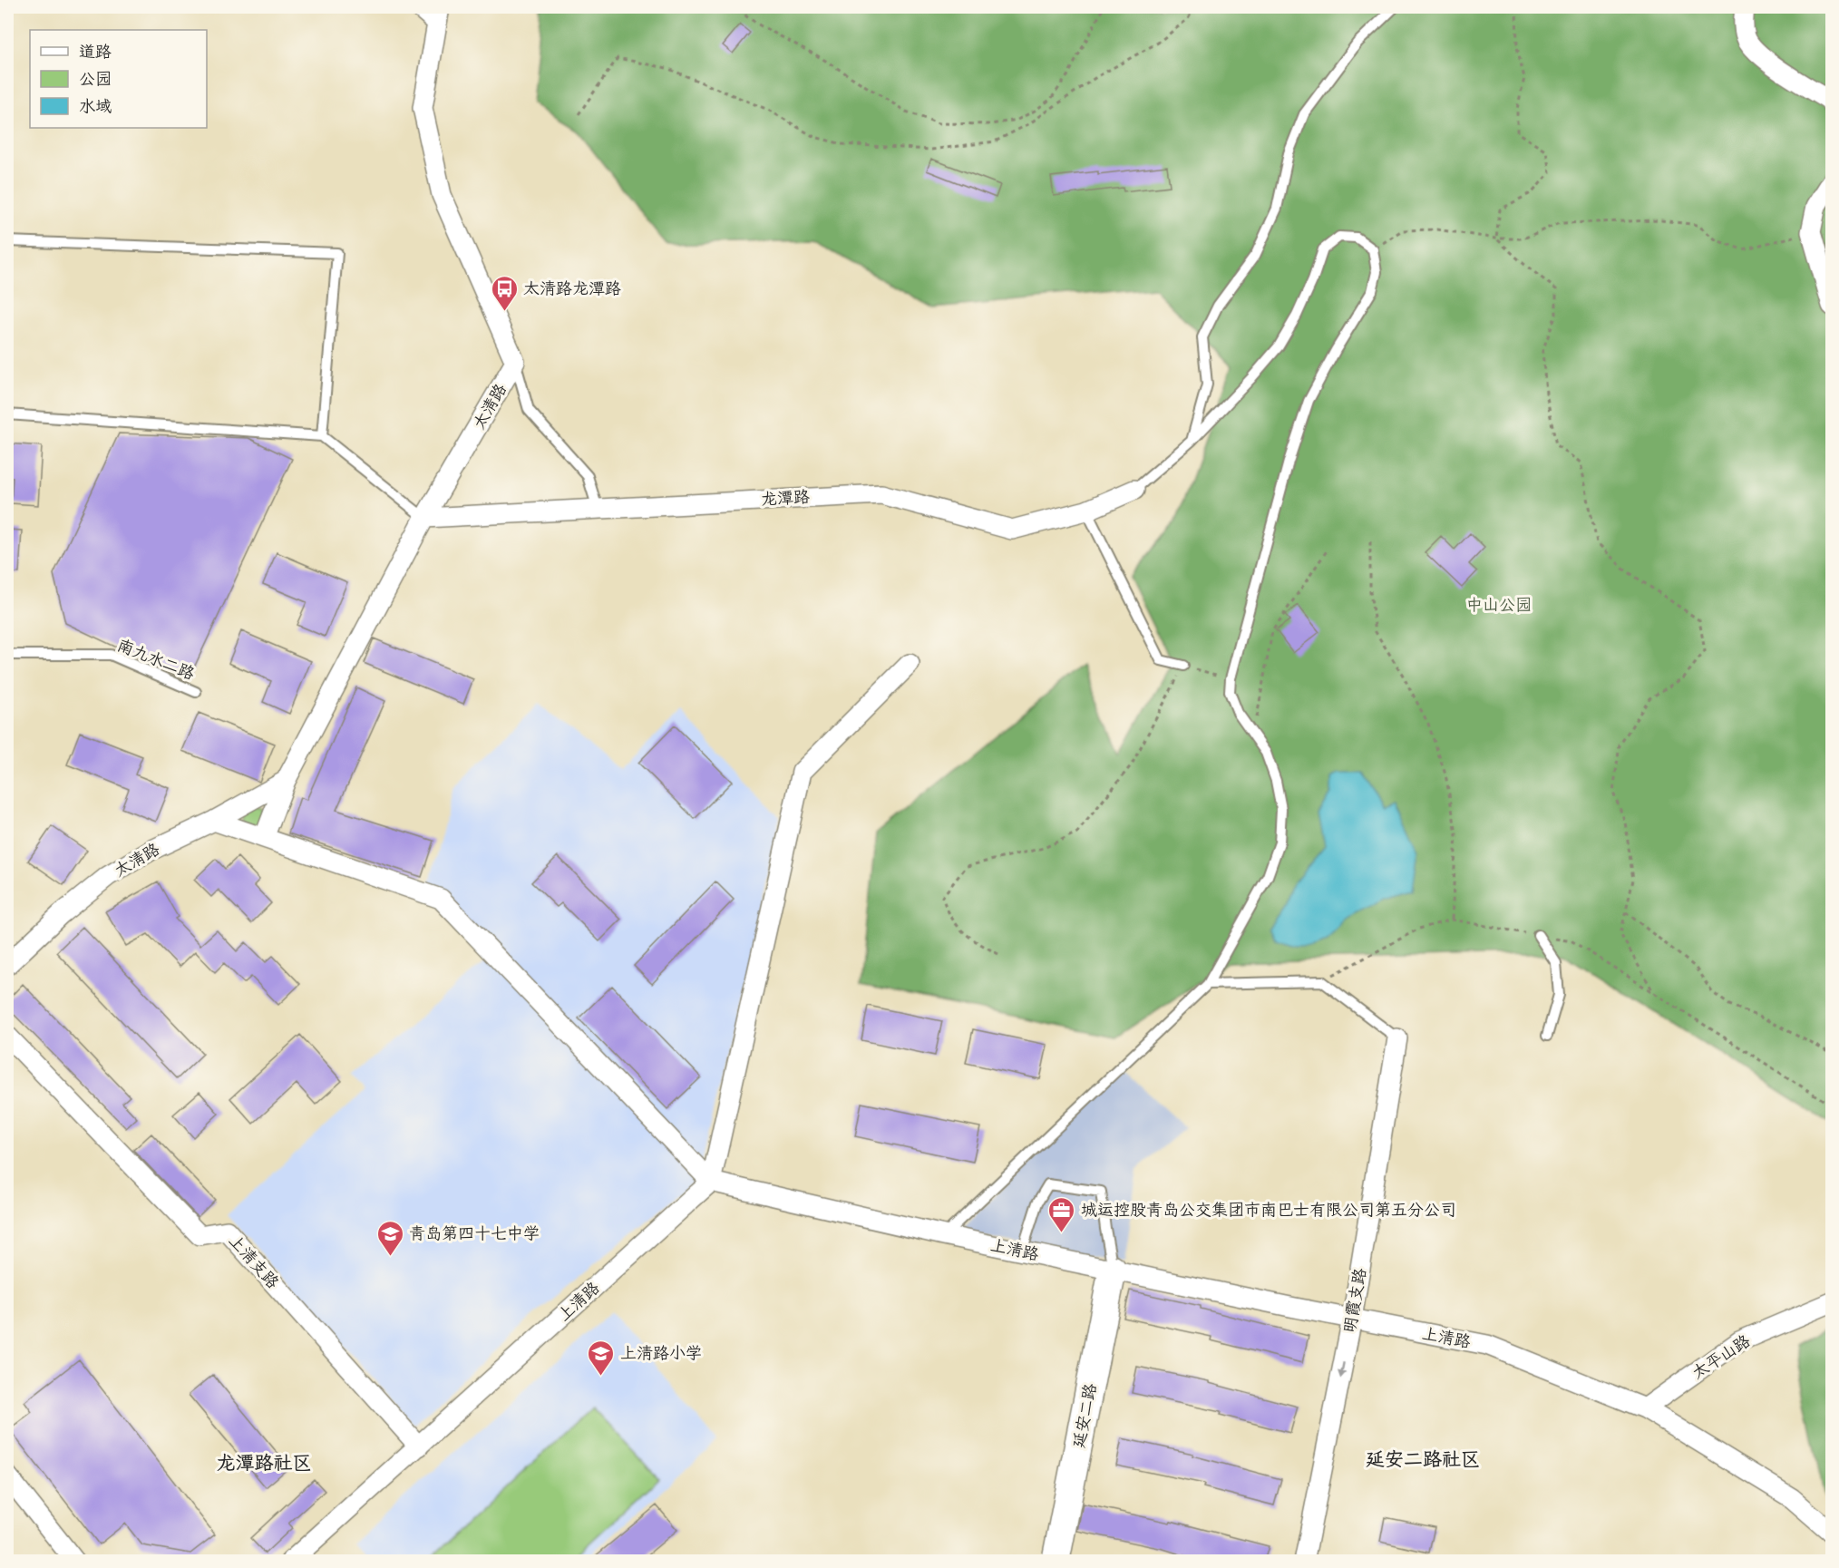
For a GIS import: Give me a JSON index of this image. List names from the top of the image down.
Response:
{
  "streets": {
    "street": [
      "太清路",
      "龙潭路",
      "上清路",
      "上清支路",
      "明霞支路",
      "太平山路",
      "延安二路"
    ],
    "lane": ["南九水二路"]
  },
  "crossings": [
    ["太清路", "龙潭路"],
    ["上清路", "上清支路"],
    ["上清路", "明霞支路"],
    ["上清路", "太平山路"],
    ["上清路", "延安二路"]
  ],
  "one_way": ["明霞支路"],
  "districts": ["延安二路社区", "龙潭路社区"],
  "parks": ["中山公园"],
  "places": {
    "bus stop": ["太清路龙潭路"],
    "office": ["城运控股青岛公交集团市南巴士有限公司第五分公司"],
    "school or university": ["青岛第四十七中学", "上清路小学"]
  },
  "legend": ["道路", "公园", "水域"]
}
